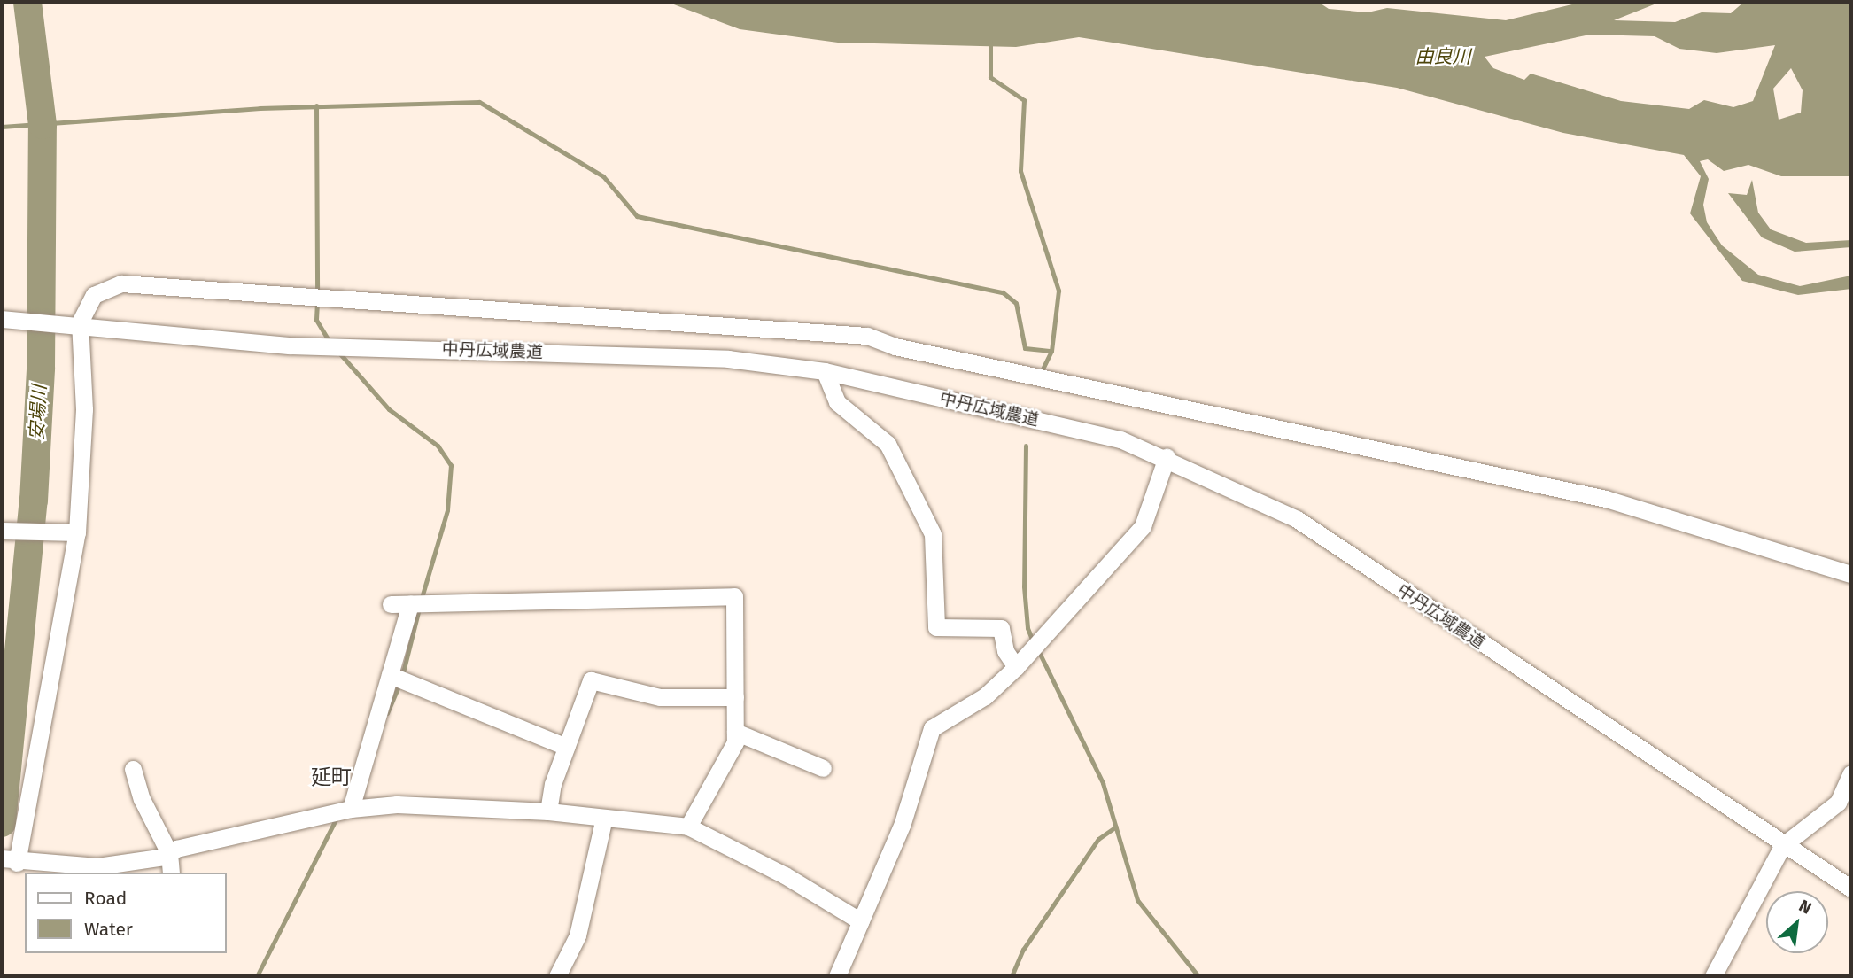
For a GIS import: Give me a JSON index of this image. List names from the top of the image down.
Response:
{
  "streets": {
    "street": ["中丹広域農道"]
  },
  "districts": ["延町"],
  "water": ["由良川", "安場川"],
  "legend": ["Road", "Water"],
  "north": "top right"
}
